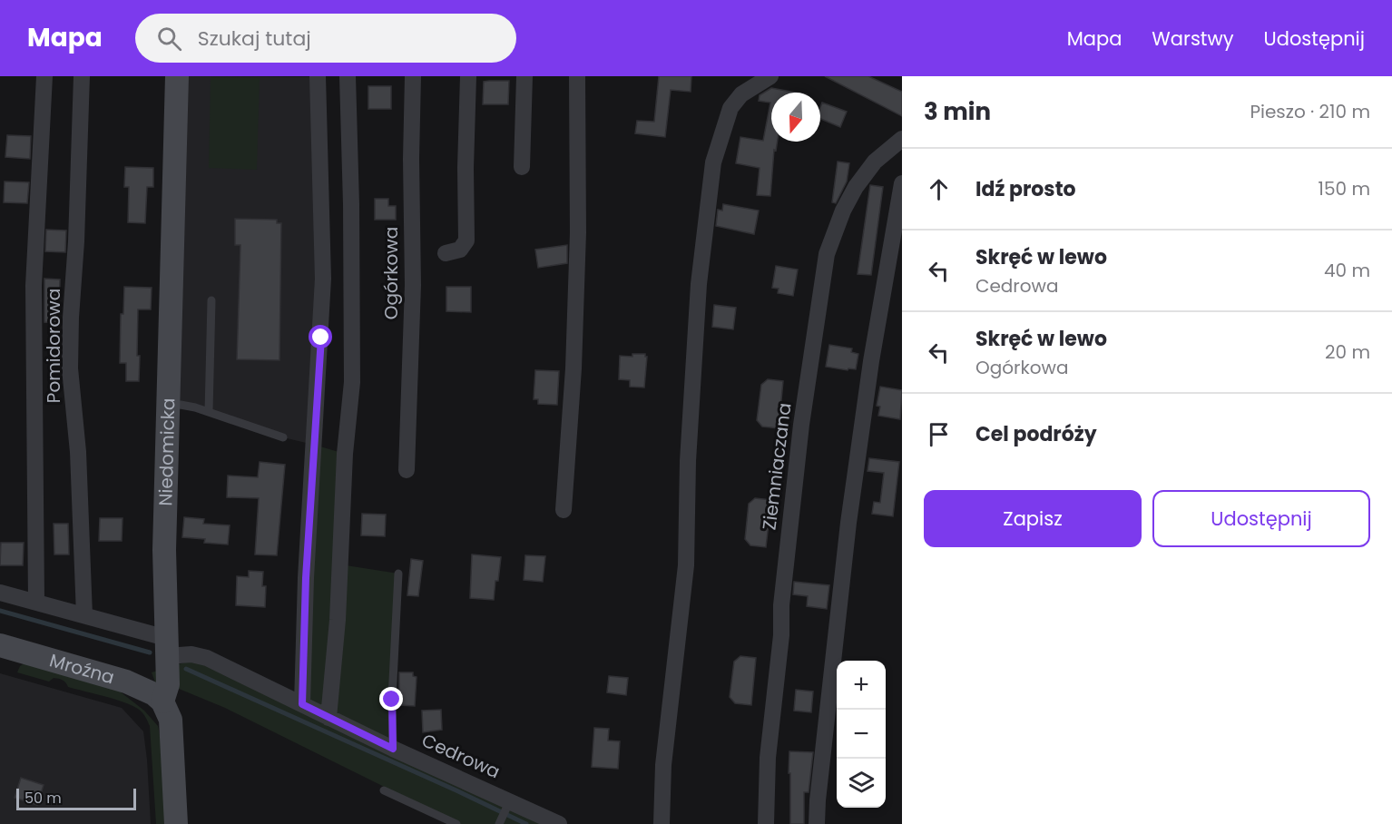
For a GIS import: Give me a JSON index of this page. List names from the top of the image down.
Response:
{
  "streets": {
    "street": [
      "Ogórkowa",
      "Pomidorowa",
      "Niedomicka",
      "Ziemniaczana",
      "Mroźna",
      "Cedrowa"
    ]
  },
  "crossings": [
    ["Pomidorowa", "Cedrowa"],
    ["Niedomicka", "Mroźna"],
    ["Niedomicka", "Cedrowa"]
  ],
  "scale_bar": "50 m",
  "north": "bottom",
  "page": {
    "header": "Mapa",
    "search": "Szukaj tutaj",
    "nav": ["Mapa", "Warstwy", "Udostępnij"],
    "heading": ["3 min", "Pieszo · 210 m"],
    "list": [
      ["Idź prosto", "150 m"],
      ["Skręć w lewo", "Cedrowa", "40 m"],
      ["Skręć w lewo", "Ogórkowa", "20 m"],
      "Cel podróży"
    ],
    "buttons": ["Zapisz", "Udostępnij"],
    "map_buttons": ["+", "−"],
    "scale": "50 m"
  }
}
